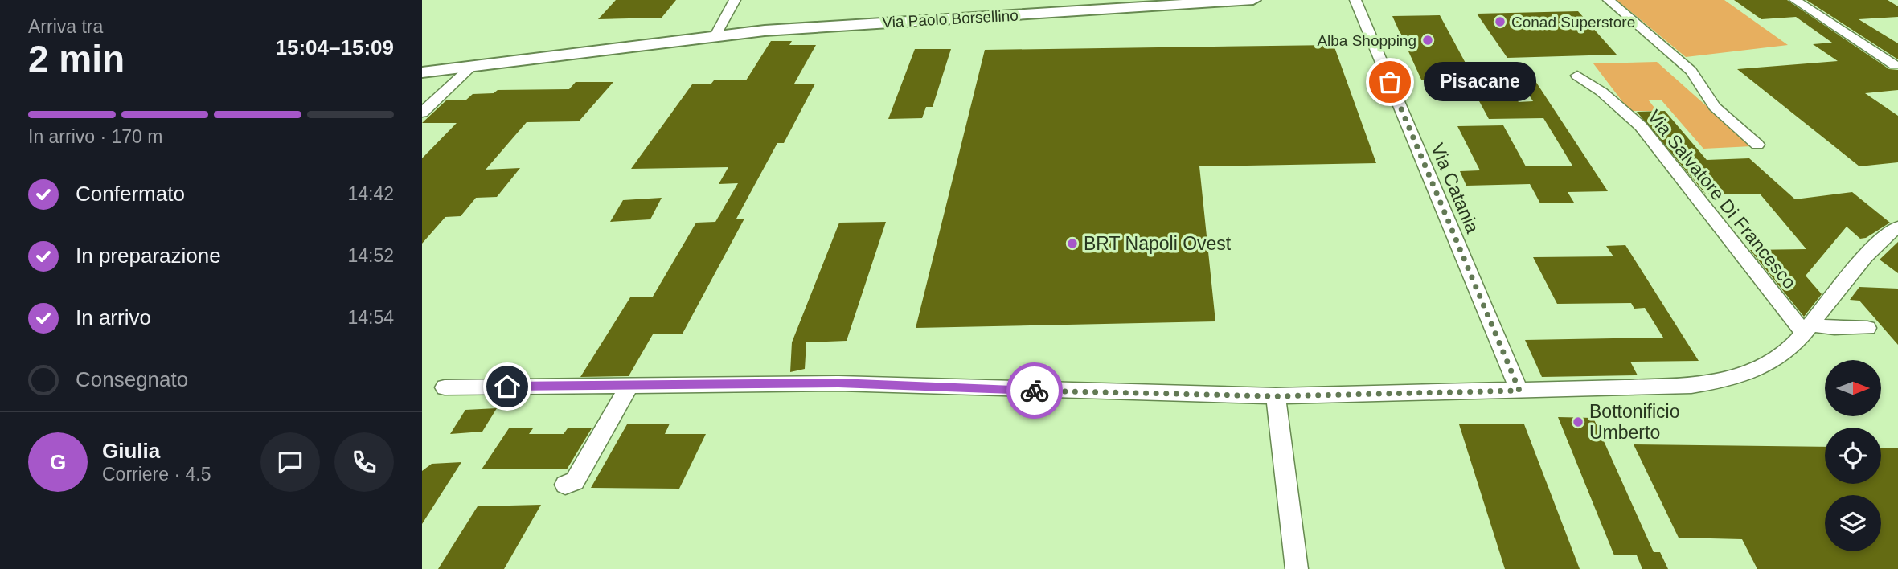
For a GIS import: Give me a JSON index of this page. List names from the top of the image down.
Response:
{
  "streets": {
    "main road": ["Via Paolo Borsellino"],
    "street": ["Via Catania", "Via Salvatore Di Francesco"]
  },
  "places": [
    "Conad Superstore",
    "Alba Shopping",
    "Pisacane",
    "BRT Napoli Ovest",
    "Bottonificio Umberto"
  ],
  "north": "right",
  "page": {
    "heading": ["2 min", "Arriva tra", "15:04–15:09"],
    "panel": ["Giulia", "Corriere · 4.5"],
    "bubble": "Pisacane",
    "bar": "In arrivo · 170 m",
    "list": [
      ["Confermato", "14:42"],
      ["In preparazione", "14:52"],
      ["In arrivo", "14:54"],
      "Consegnato"
    ],
    "round": "G"
  }
}
